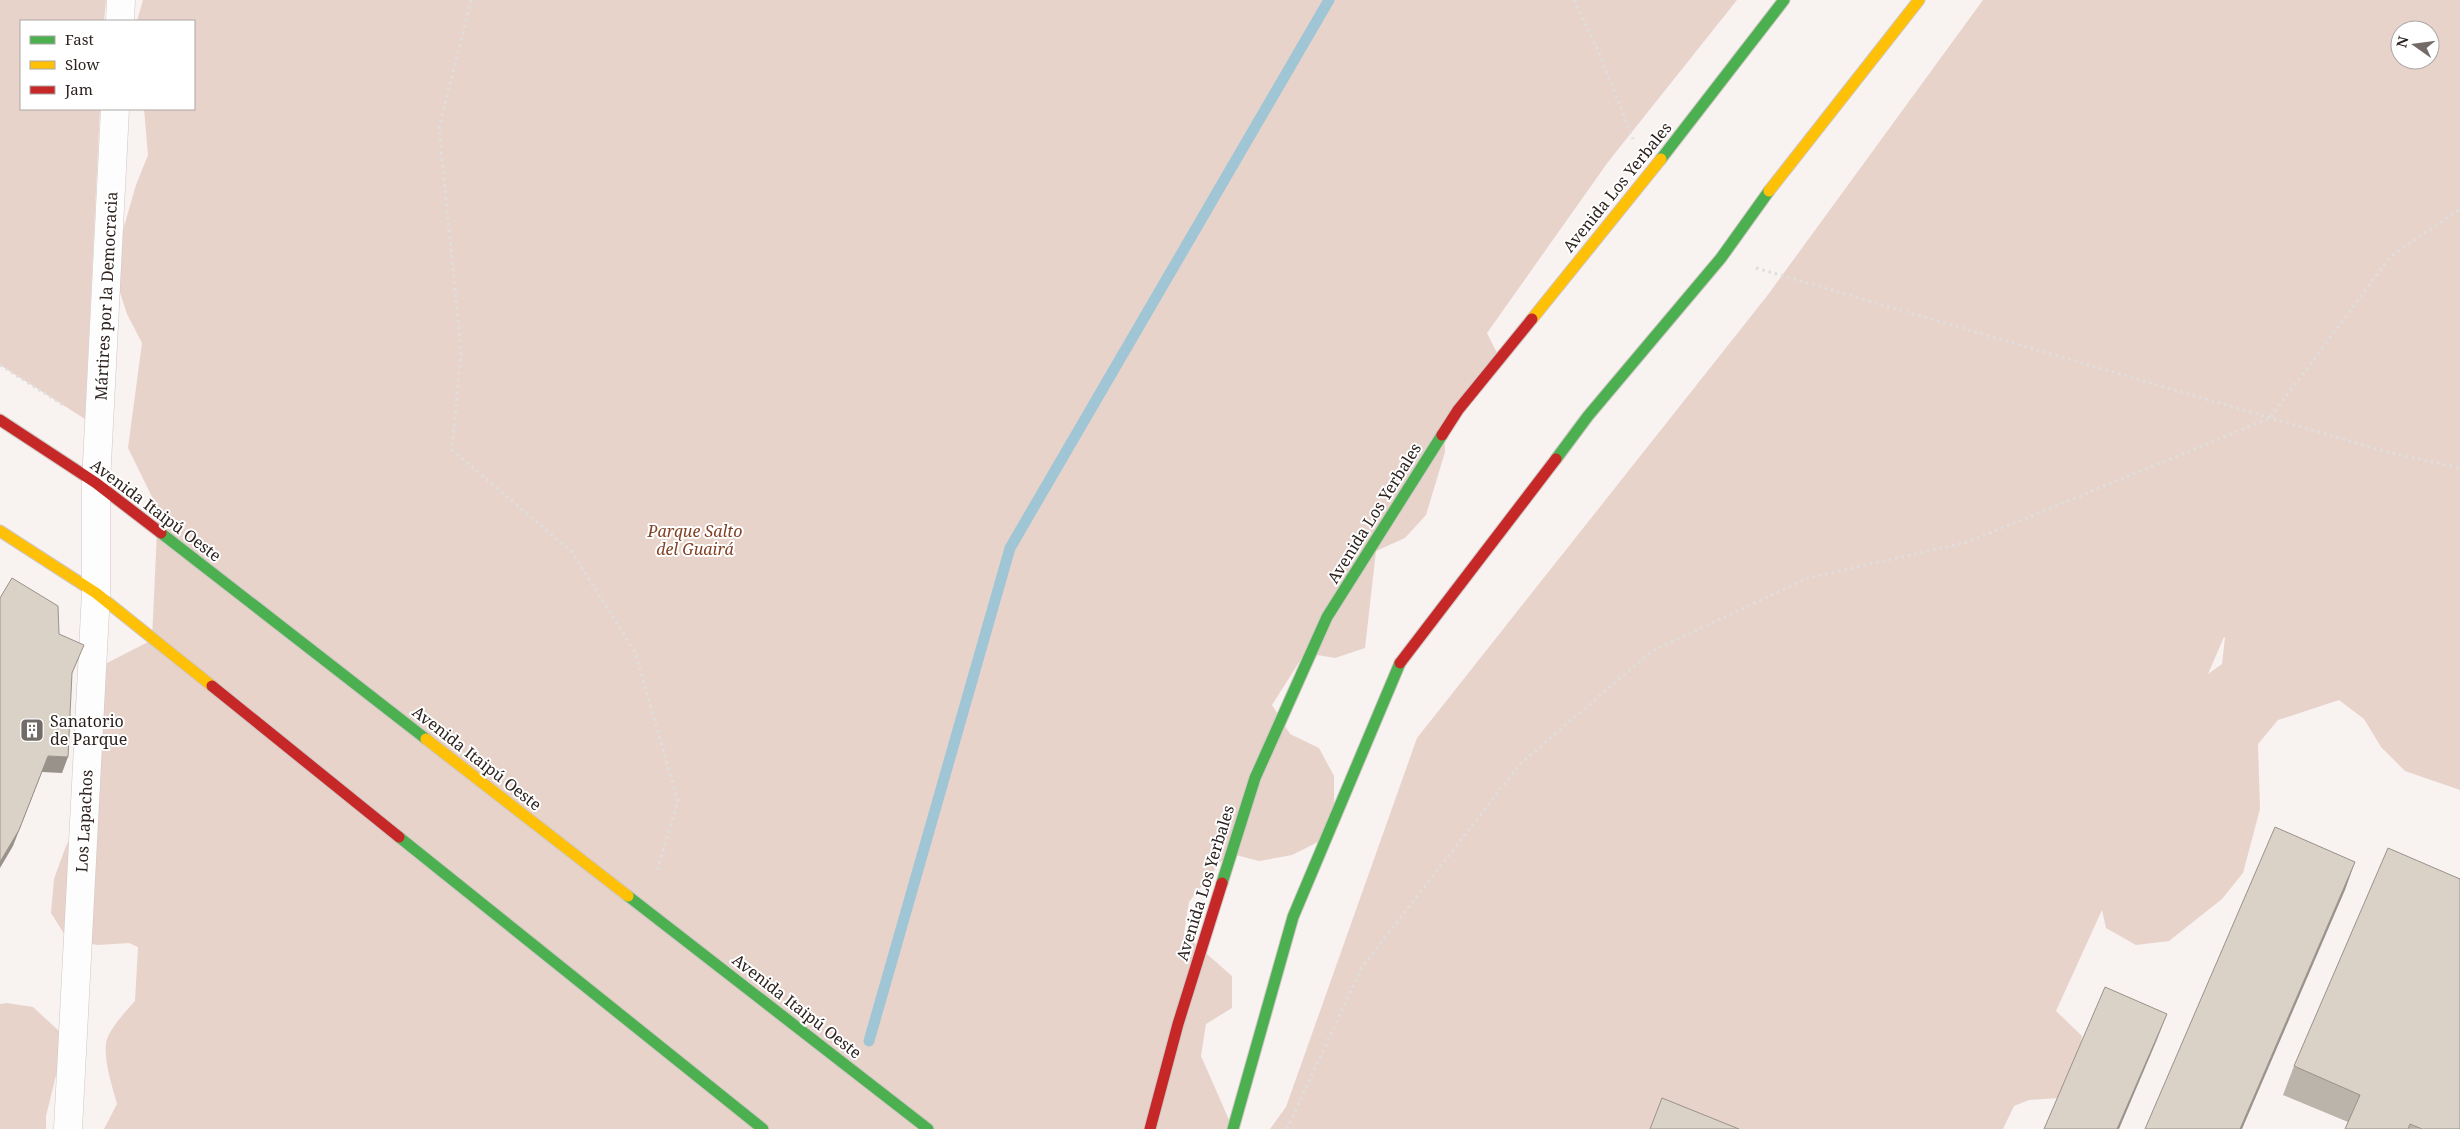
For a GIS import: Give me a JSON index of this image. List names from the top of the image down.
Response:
{
  "streets": {
    "street": [
      "Avenida Los Yerbales",
      "Mártires por la Democracia",
      "Avenida Itaipú Oeste",
      "Los Lapachos"
    ]
  },
  "crossings": [
    ["Mártires por la Democracia", "Avenida Itaipú Oeste"],
    ["Mártires por la Democracia", "Los Lapachos"],
    ["Avenida Itaipú Oeste", "Los Lapachos"]
  ],
  "parks": ["Parque Salto del Guairá"],
  "places": {
    "building": ["Sanatorio de Parque"]
  },
  "legend": ["Fast", "Slow", "Jam"],
  "north": "left"
}
